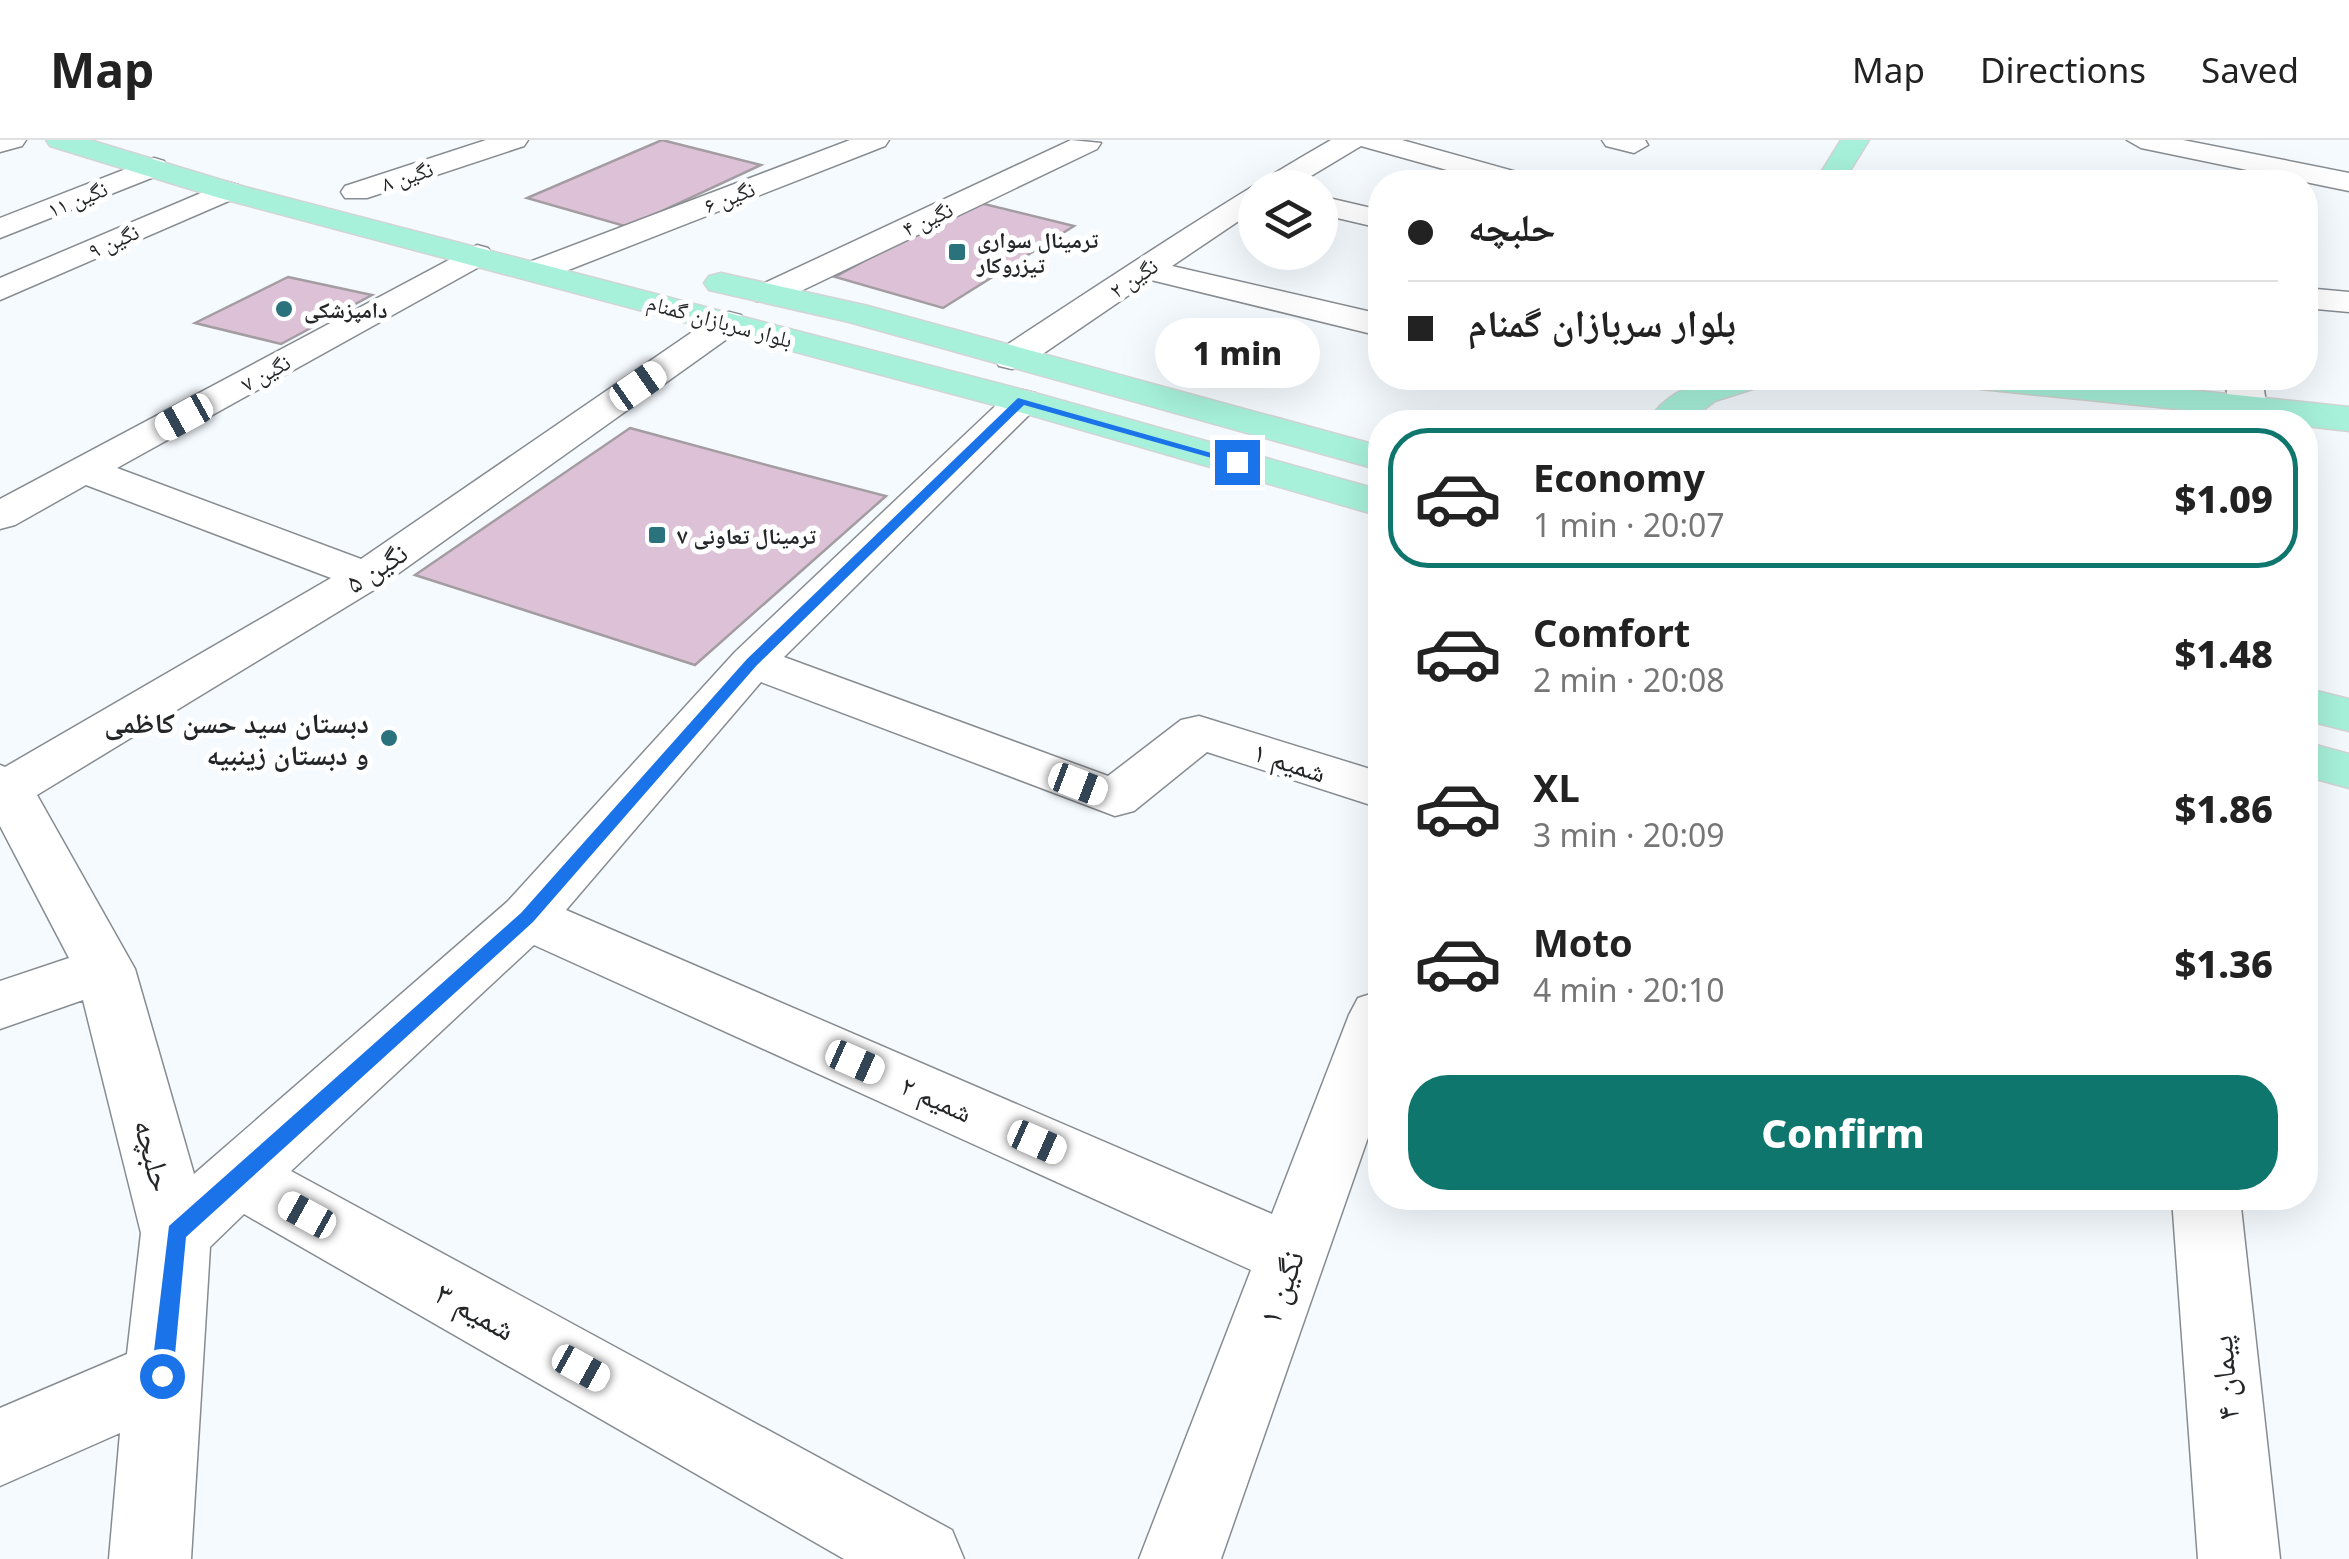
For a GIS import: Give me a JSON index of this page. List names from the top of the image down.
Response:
{
  "streets": {
    "main road": ["بلوار سربازان گمنام"],
    "street": [
      "نگین ۸",
      "نگین ۶",
      "نگین ۱۱",
      "نگین ۴",
      "نگین ۹",
      "نگین ۲",
      "نگین ۷",
      "نگین ۵",
      "شمیم ۱",
      "شمیم ۲",
      "حلبچه",
      "نگین ۱",
      "شمیم ۳",
      "پیمان ۴"
    ]
  },
  "crossings": [
    ["نگین ۸", "بلوار سربازان گمنام"],
    ["نگین ۶", "بلوار سربازان گمنام"],
    ["نگین ۱۱", "بلوار سربازان گمنام"],
    ["نگین ۴", "بلوار سربازان گمنام"],
    ["نگین ۹", "بلوار سربازان گمنام"],
    ["نگین ۲", "بلوار سربازان گمنام"],
    ["نگین ۲", "شمیم ۱"],
    ["نگین ۲", "شمیم ۲"],
    ["نگین ۲", "حلبچه"],
    ["نگین ۲", "شمیم ۳"],
    ["بلوار سربازان گمنام", "نگین ۷"],
    ["بلوار سربازان گمنام", "نگین ۵"],
    ["نگین ۵", "حلبچه"],
    ["شمیم ۲", "نگین ۱"]
  ],
  "places": {
    "transit": ["ترمینال سواری تیزروکار", "ترمینال تعاونی ۷"],
    "other": ["دامپزشکی", "دبستان سید حسن کاظمی و دبستان زینبیه"]
  },
  "page": {
    "header": "Map",
    "nav": ["Map", "Directions", "Saved"],
    "banner": ["حلبچه", "بلوار سربازان گمنام"],
    "bubble": "1 min",
    "list": [
      {
        "name": "Economy",
        "note": "1 min · 20:07",
        "value": "$1.09"
      },
      {
        "name": "Comfort",
        "note": "2 min · 20:08",
        "value": "$1.48"
      },
      {
        "name": "XL",
        "note": "3 min · 20:09",
        "value": "$1.86"
      },
      {
        "name": "Moto",
        "note": "4 min · 20:10",
        "value": "$1.36"
      }
    ],
    "buttons": "Confirm"
  }
}
